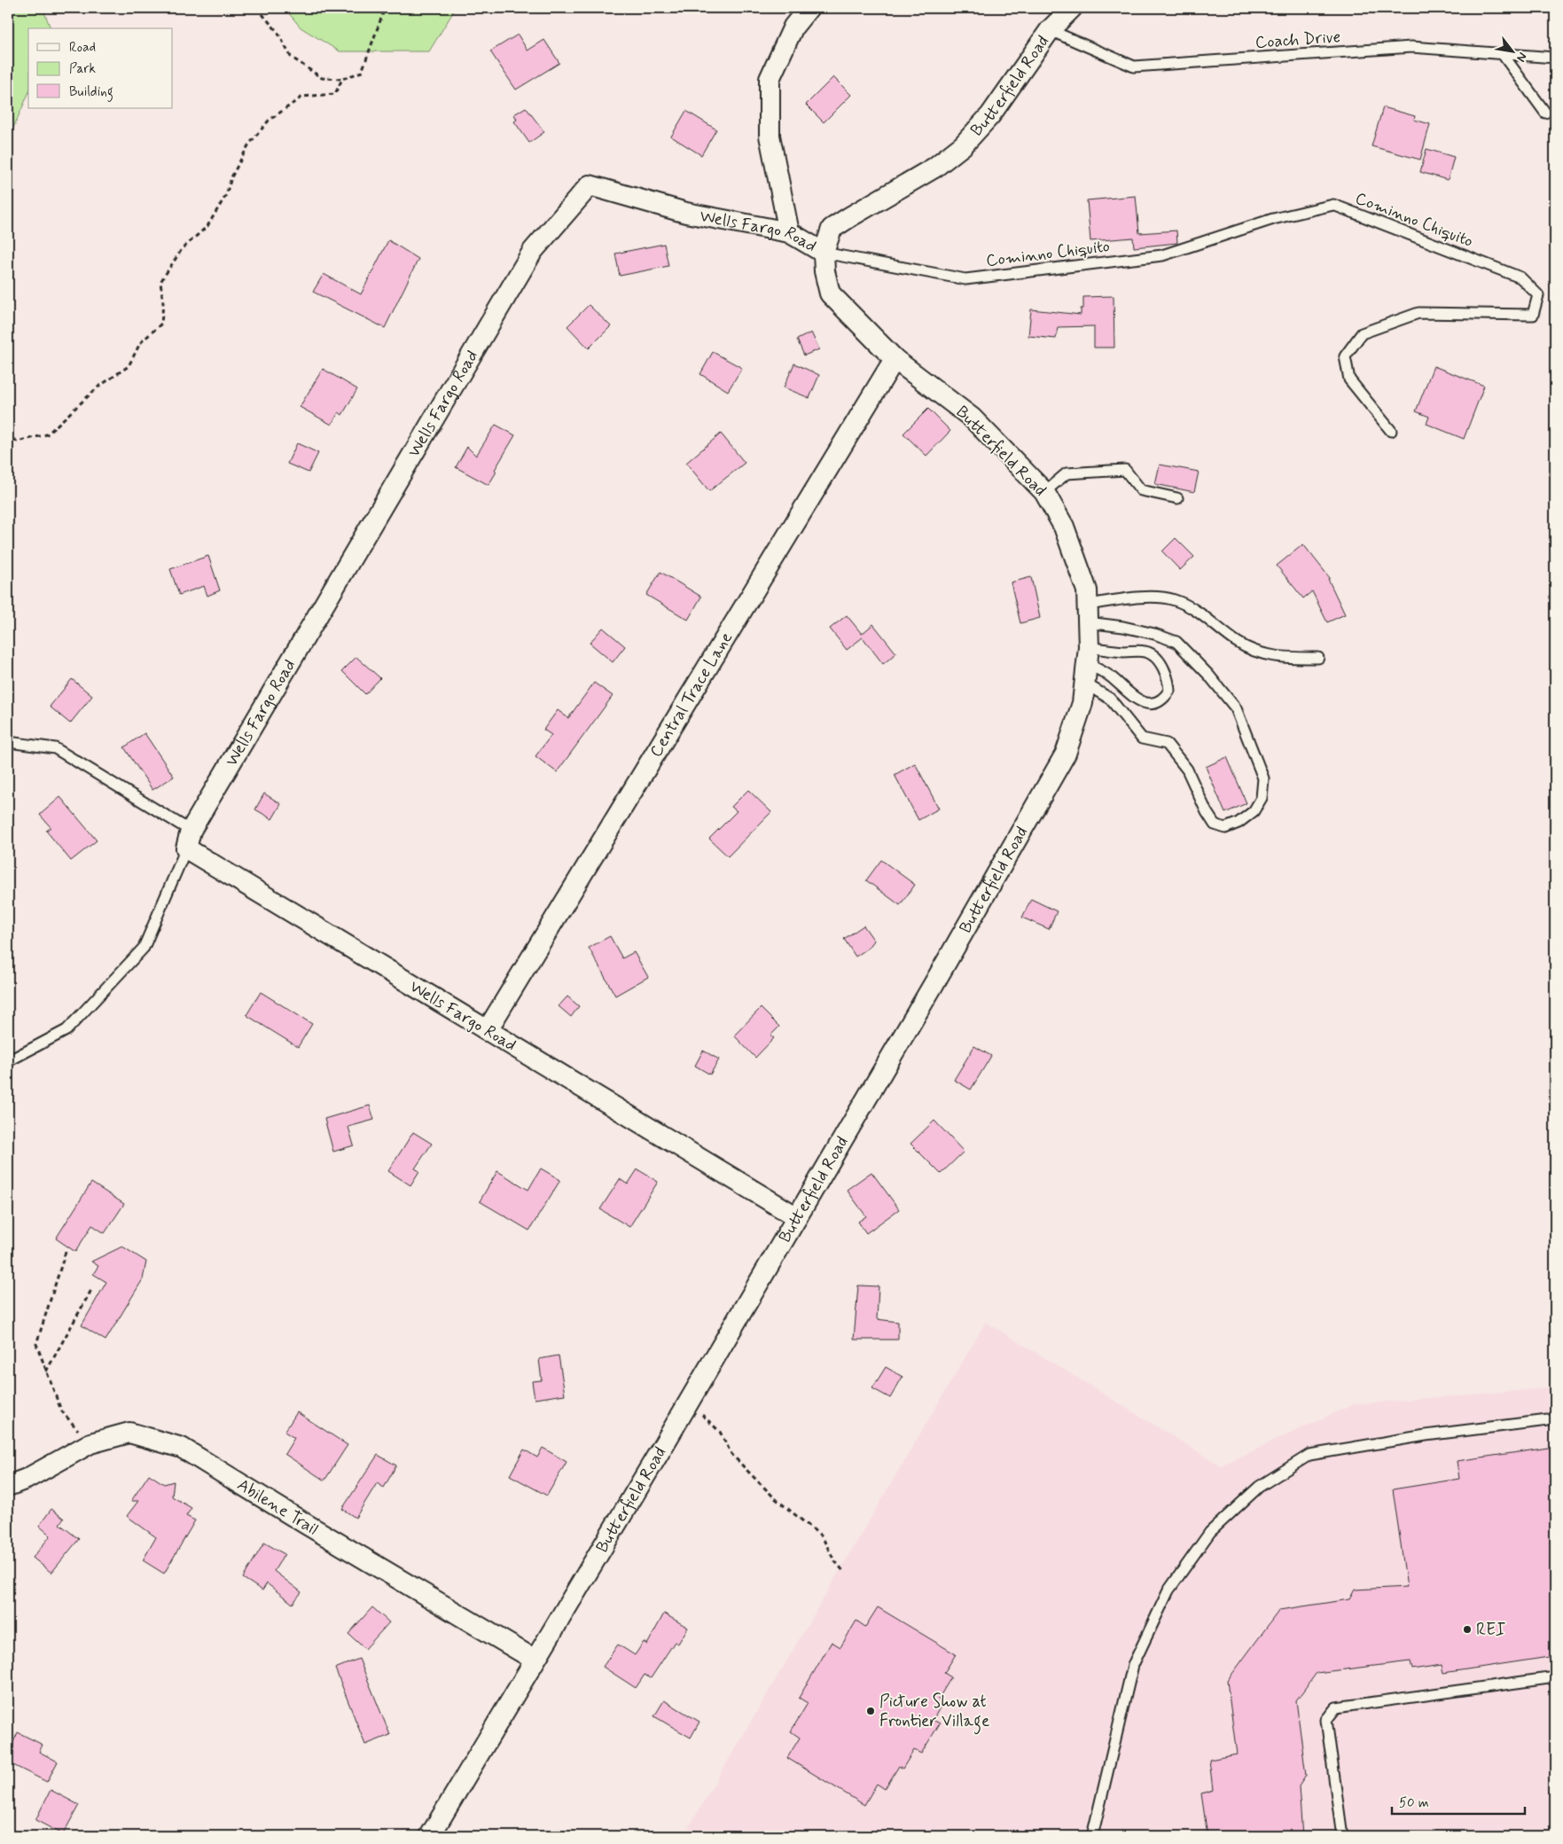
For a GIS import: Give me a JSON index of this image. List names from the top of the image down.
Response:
{
  "streets": {
    "street": [
      "Butterfield Road",
      "Wells Fargo Road",
      "Central Trace Lane",
      "Abilene Trail"
    ],
    "lane": ["Coach Drive", "Cominno Chiquito"]
  },
  "crossings": [
    ["Coach Drive", "Butterfield Road"],
    ["Butterfield Road", "Cominno Chiquito"],
    ["Butterfield Road", "Wells Fargo Road"],
    ["Butterfield Road", "Central Trace Lane"],
    ["Butterfield Road", "Abilene Trail"],
    ["Cominno Chiquito", "Wells Fargo Road"],
    ["Wells Fargo Road", "Central Trace Lane"]
  ],
  "places": ["REI", "Picture Show at Frontier Village"],
  "legend": ["Road", "Park", "Building"],
  "scale_bar": "50 m",
  "north": "bottom right"
}
